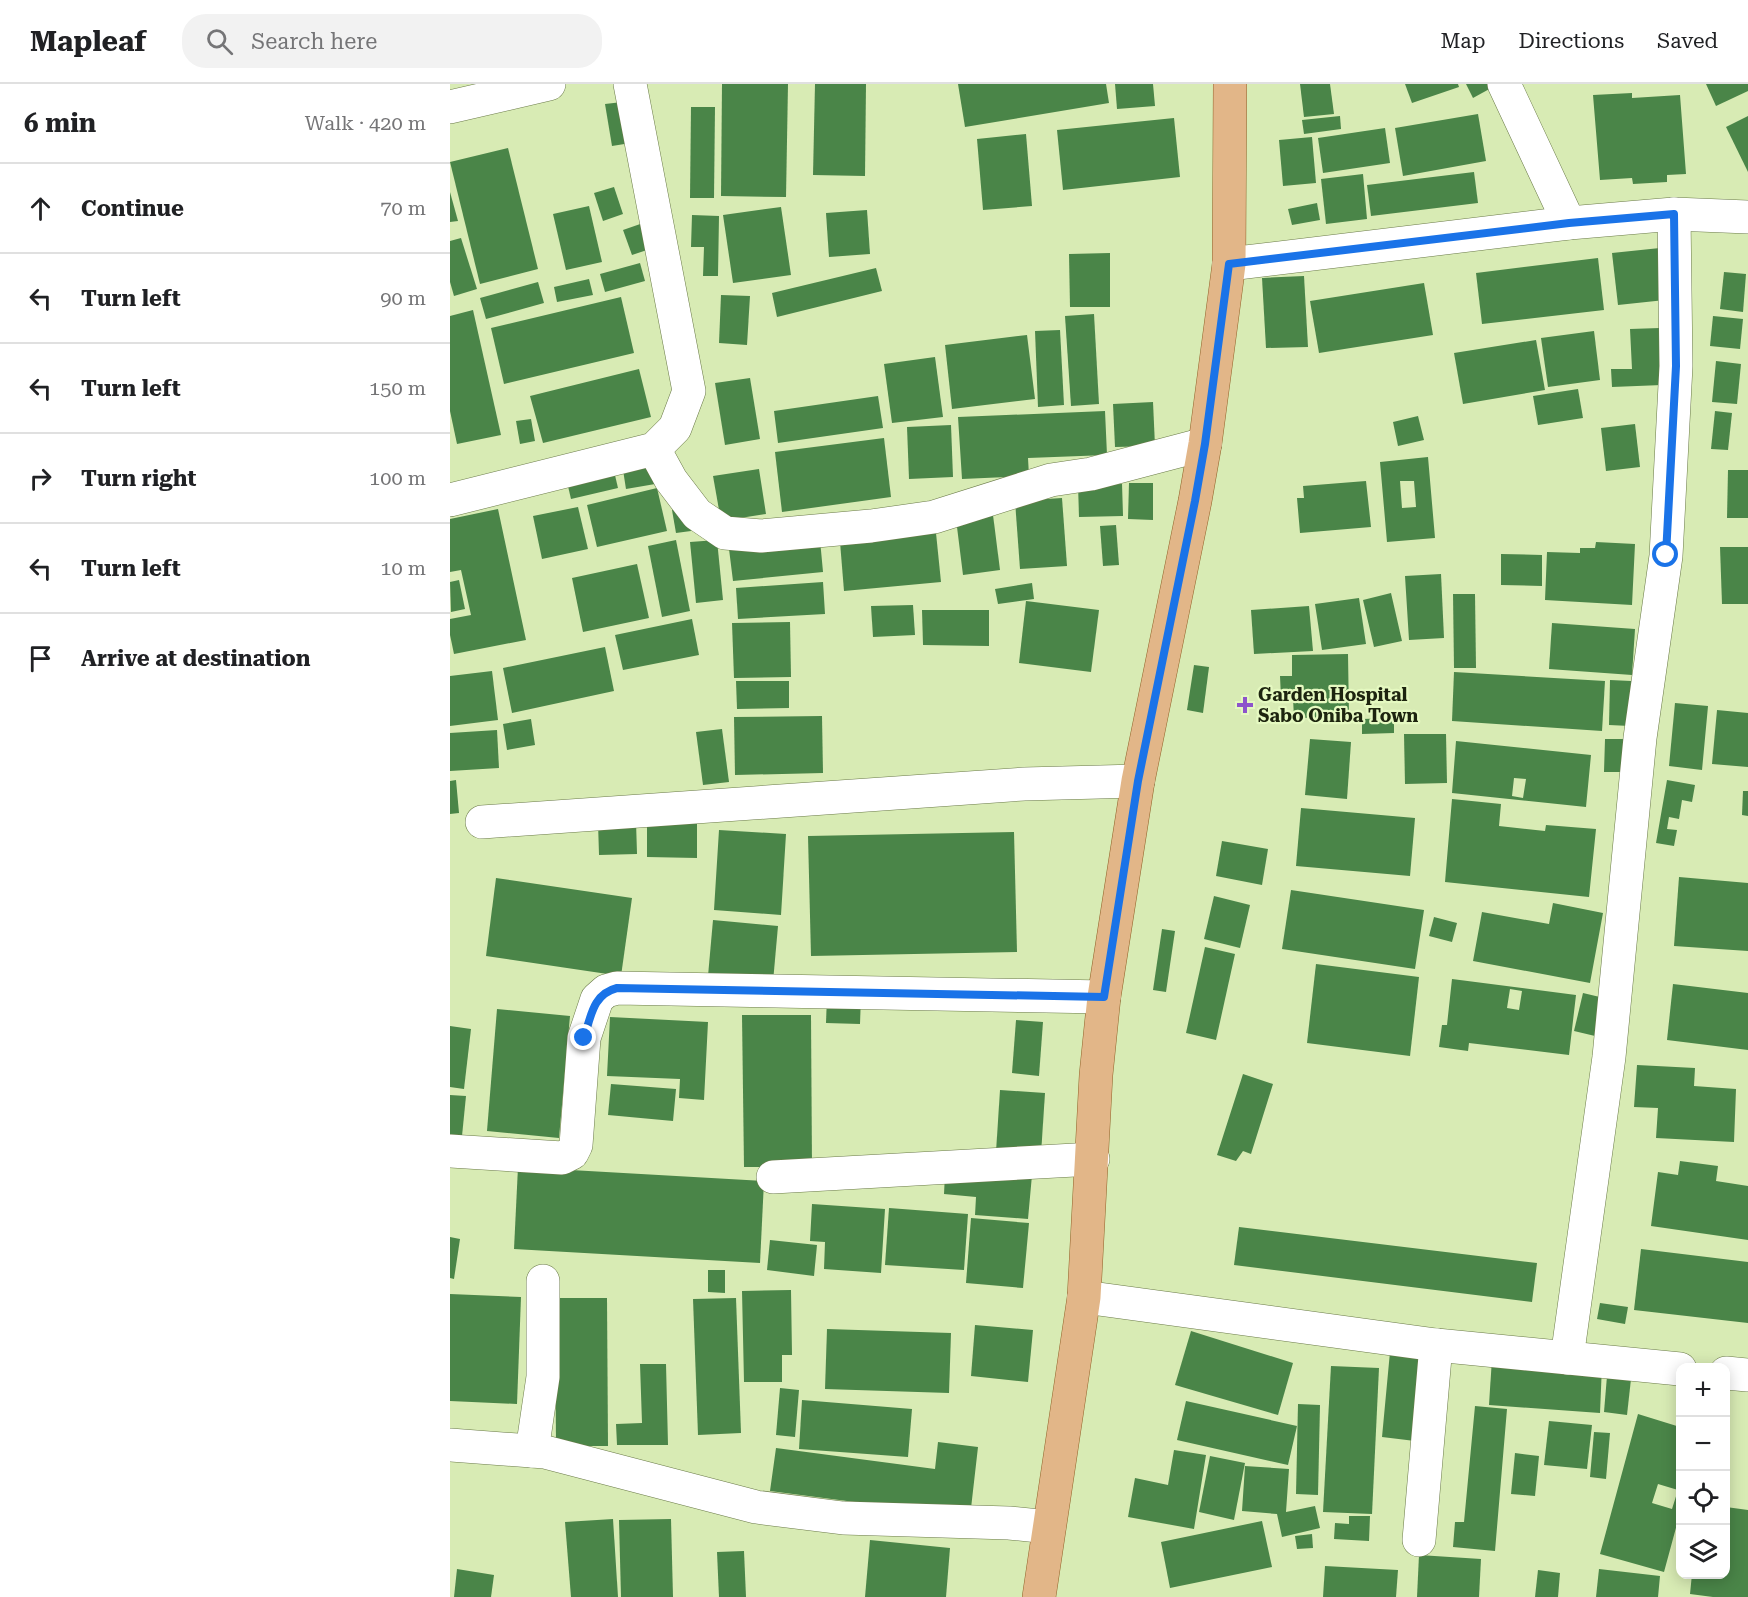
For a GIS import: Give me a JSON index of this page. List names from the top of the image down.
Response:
{
  "places": {
    "health": ["Garden Hospital Sabo Oniba Town"]
  },
  "page": {
    "header": "Mapleaf",
    "search": "Search here",
    "nav": ["Map", "Directions", "Saved"],
    "heading": ["6 min", "Walk · 420 m"],
    "list": [
      ["Continue", "70 m"],
      ["Turn left", "90 m"],
      ["Turn left", "150 m"],
      ["Turn right", "100 m"],
      ["Turn left", "10 m"],
      "Arrive at destination"
    ],
    "map_buttons": ["+", "−"]
  }
}
